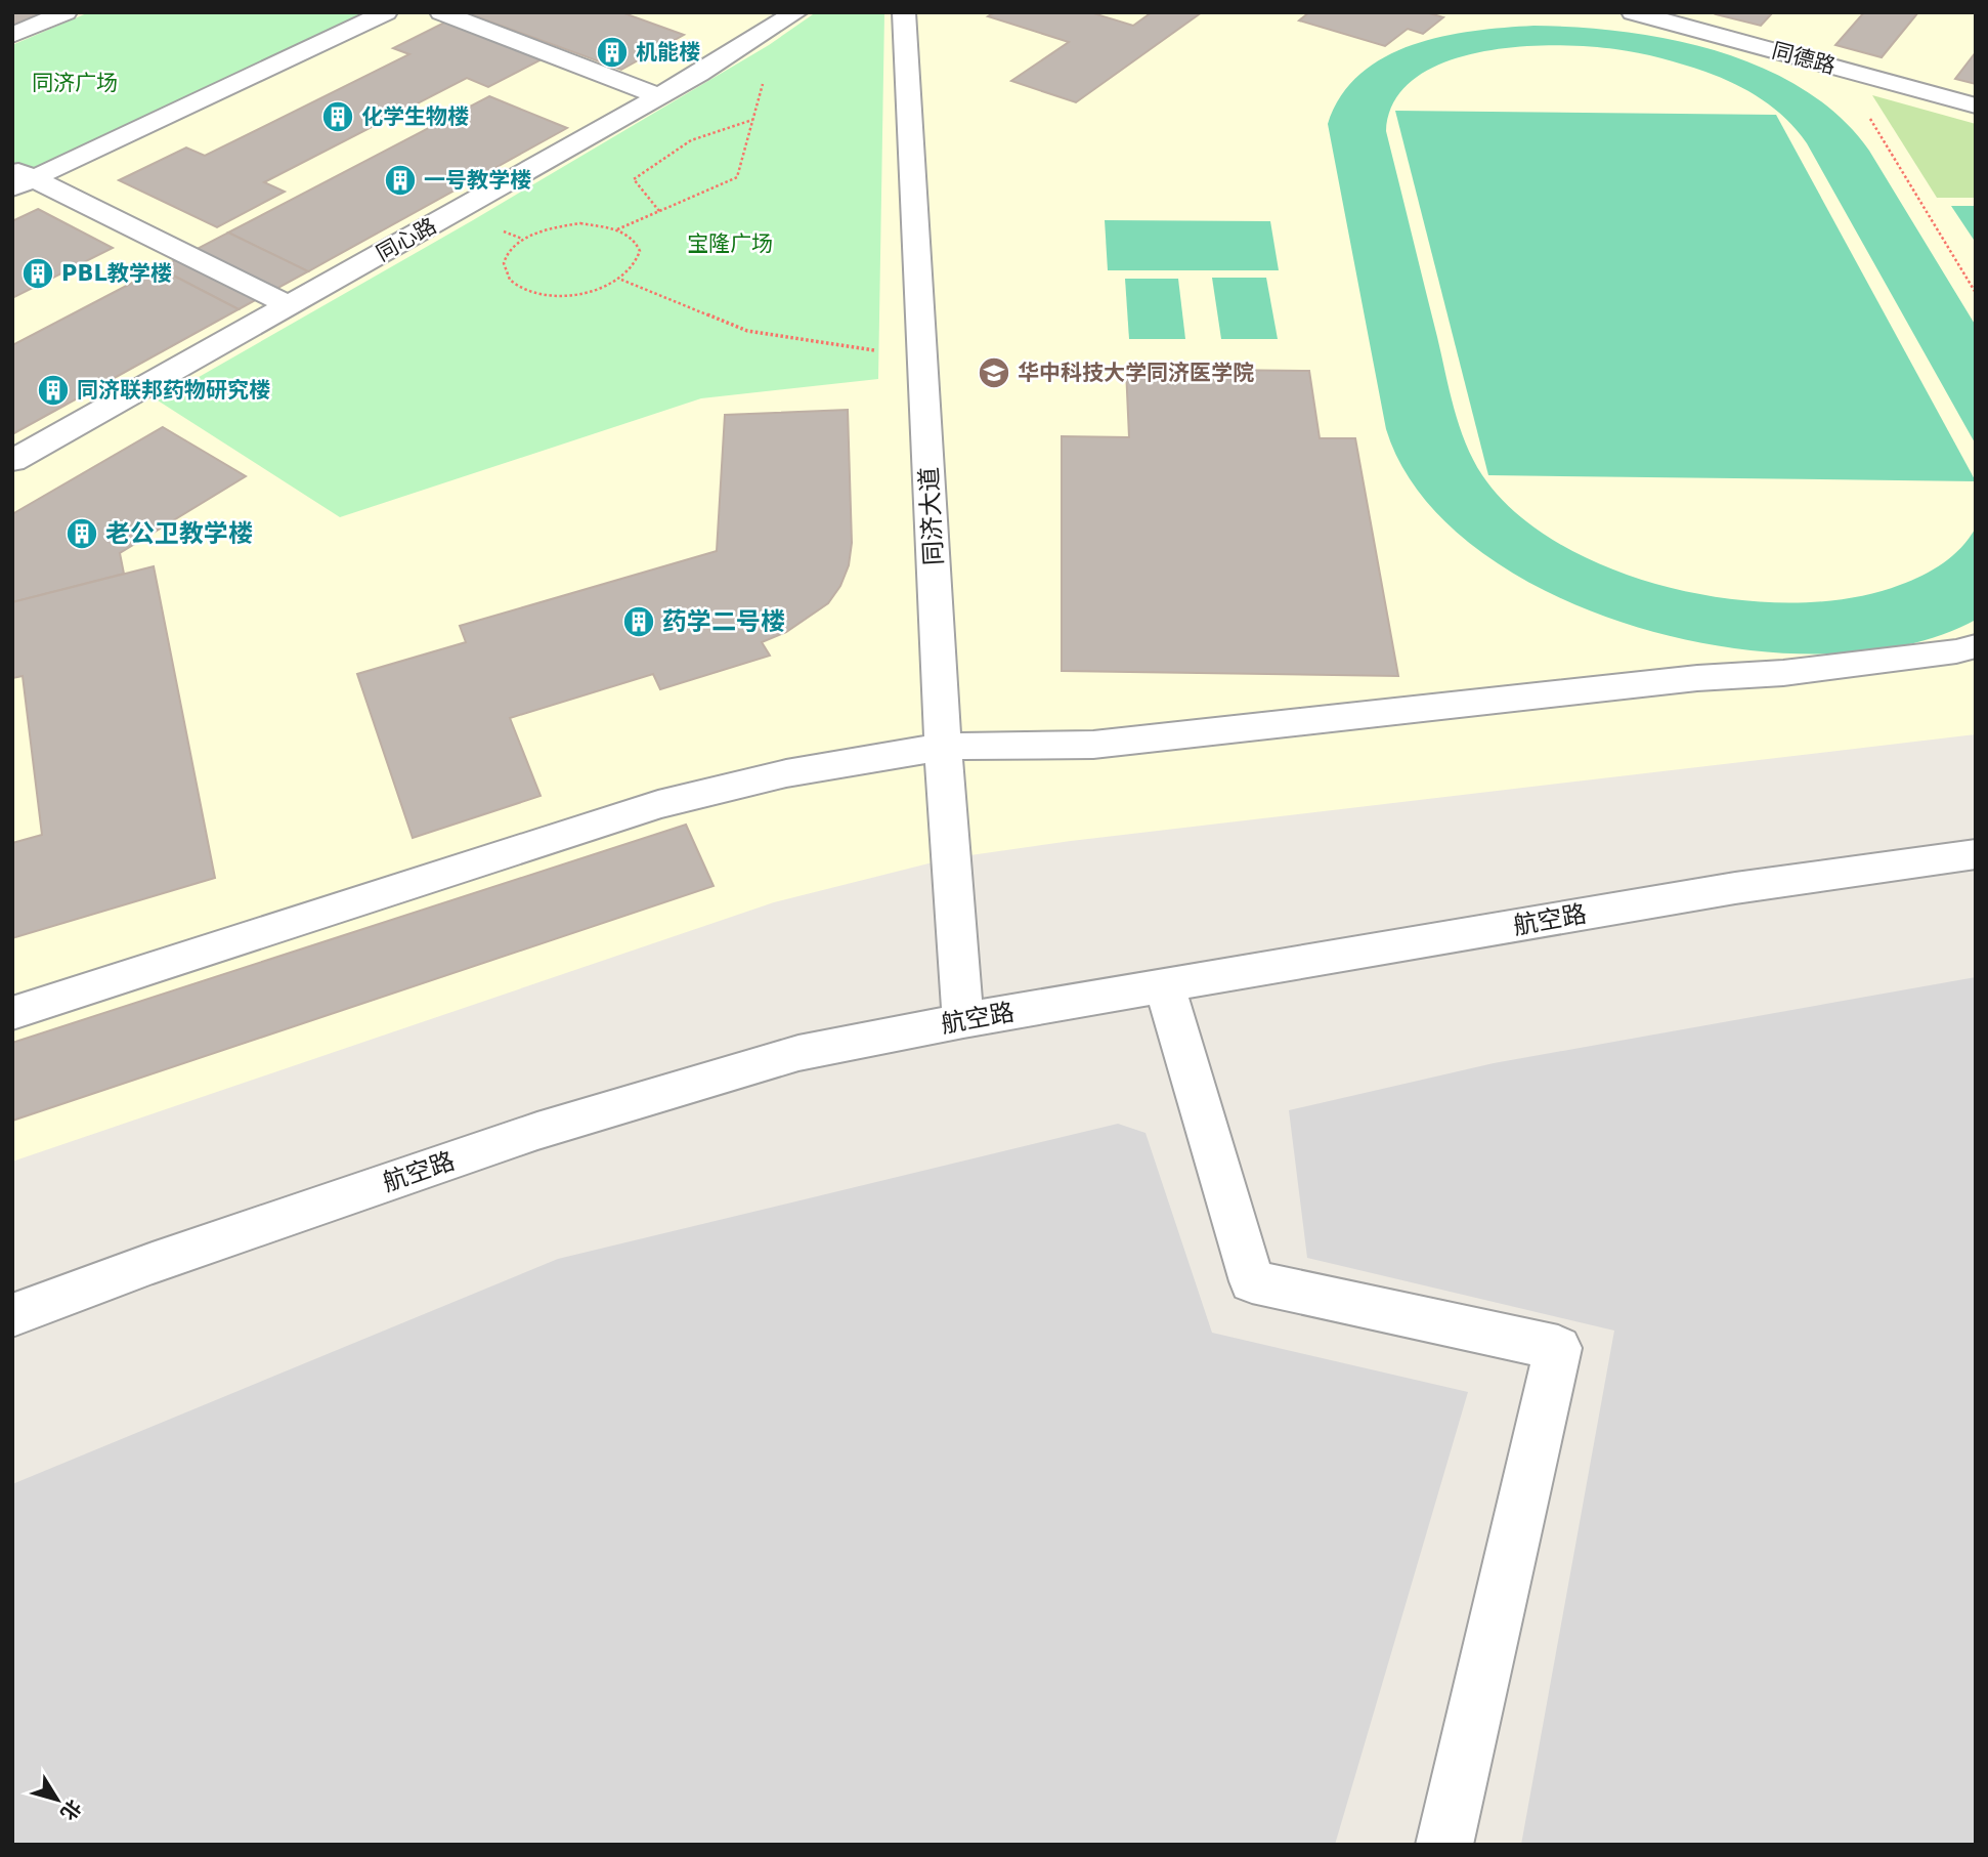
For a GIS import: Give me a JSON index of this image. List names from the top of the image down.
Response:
{
  "streets": {
    "street": [
      "同德路",
      "同心路",
      "同济大道",
      "航空路"
    ]
  },
  "crossings": [
    ["同济大道", "航空路"]
  ],
  "parks": ["同济广场", "宝隆广场"],
  "places": {
    "building": [
      "机能楼",
      "化学生物楼",
      "一号教学楼",
      "PBL教学楼",
      "同济联邦药物研究楼",
      "老公卫教学楼",
      "药学二号楼"
    ],
    "school or university": ["华中科技大学同济医学院"]
  },
  "north": "bottom right"
}
